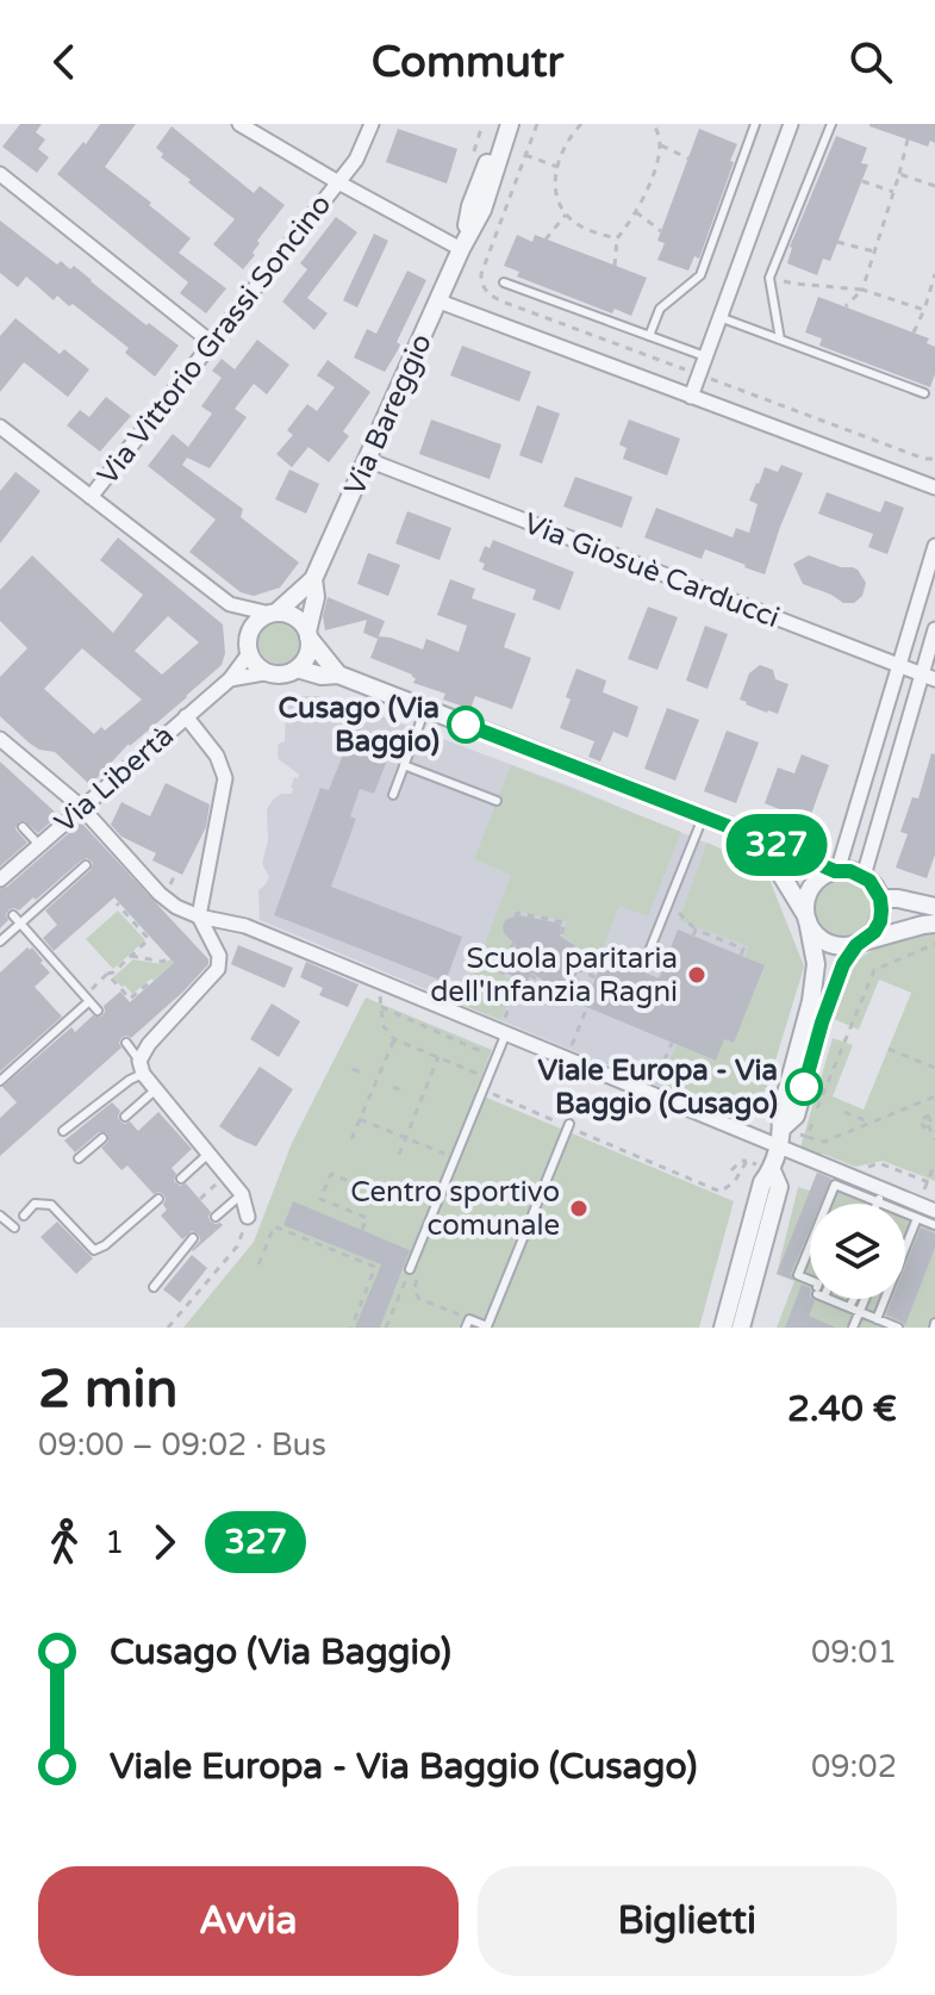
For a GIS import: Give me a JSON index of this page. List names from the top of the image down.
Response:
{
  "streets": {
    "street": [
      "Via Vittorio Grassi Soncino",
      "Via Bareggio",
      "Via Giosuè Carducci",
      "Via Libertà"
    ]
  },
  "crossings": [
    ["Via Bareggio", "Via Giosuè Carducci"],
    ["Via Bareggio", "Via Libertà"]
  ],
  "places": [
    "Cusago (Via Baggio)",
    "Scuola paritaria dell'Infanzia Ragni",
    "Viale Europa - Via Baggio (Cusago)",
    "Centro sportivo comunale"
  ],
  "lines": ["bus line 327"],
  "page": {
    "header": "Commutr",
    "on_map": "327",
    "heading": ["2 min", "09:00 – 09:02 · Bus", "2.40 €"],
    "legs": ["1", "327"],
    "list": [
      {
        "name": "Cusago (Via Baggio)",
        "value": "09:01"
      },
      {
        "name": "Viale Europa - Via Baggio (Cusago)",
        "value": "09:02"
      }
    ],
    "buttons": ["Avvia", "Biglietti"]
  }
}
